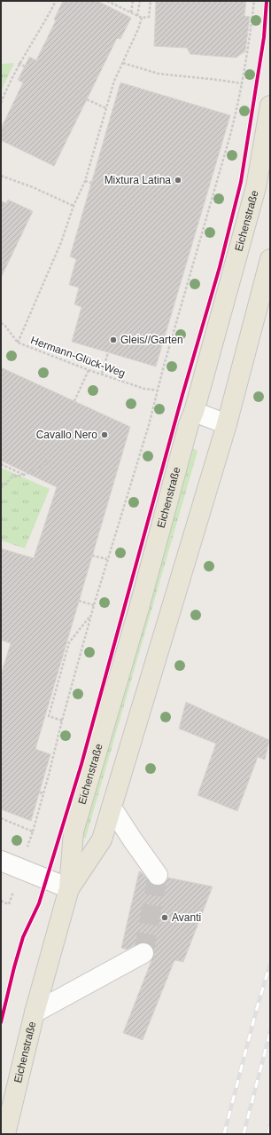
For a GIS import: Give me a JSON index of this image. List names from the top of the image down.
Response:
{
  "streets": {
    "main road": ["Eichenstraße"],
    "path": ["Hermann-Glück-Weg"]
  },
  "places": [
    "Mixtura Latina",
    "Gleis//Garten",
    "Cavallo Nero",
    "Avanti"
  ]
}
